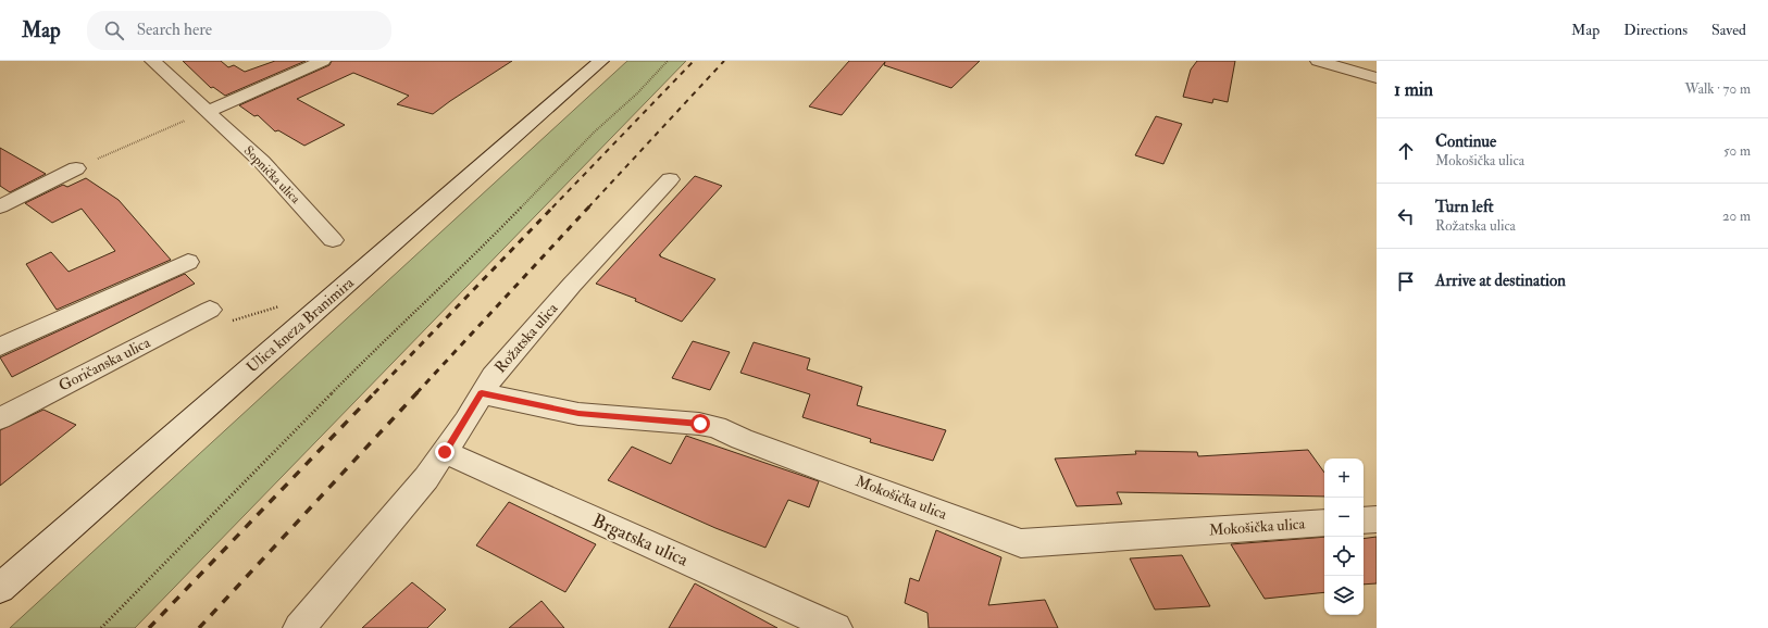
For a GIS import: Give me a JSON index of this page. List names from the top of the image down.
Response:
{
  "streets": {
    "street": [
      "Sopnička ulica",
      "Ulica kneza Branimira",
      "Rožatska ulica",
      "Goričanska ulica",
      "Mokošička ulica",
      "Brgatska ulica"
    ]
  },
  "crossings": [
    ["Rožatska ulica", "Mokošička ulica"],
    ["Rožatska ulica", "Brgatska ulica"]
  ],
  "page": {
    "header": "Map",
    "search": "Search here",
    "nav": ["Map", "Directions", "Saved"],
    "heading": ["1 min", "Walk · 70 m"],
    "list": [
      ["Continue", "Mokošička ulica", "50 m"],
      ["Turn left", "Rožatska ulica", "20 m"],
      "Arrive at destination"
    ],
    "map_buttons": ["+", "−"]
  }
}
